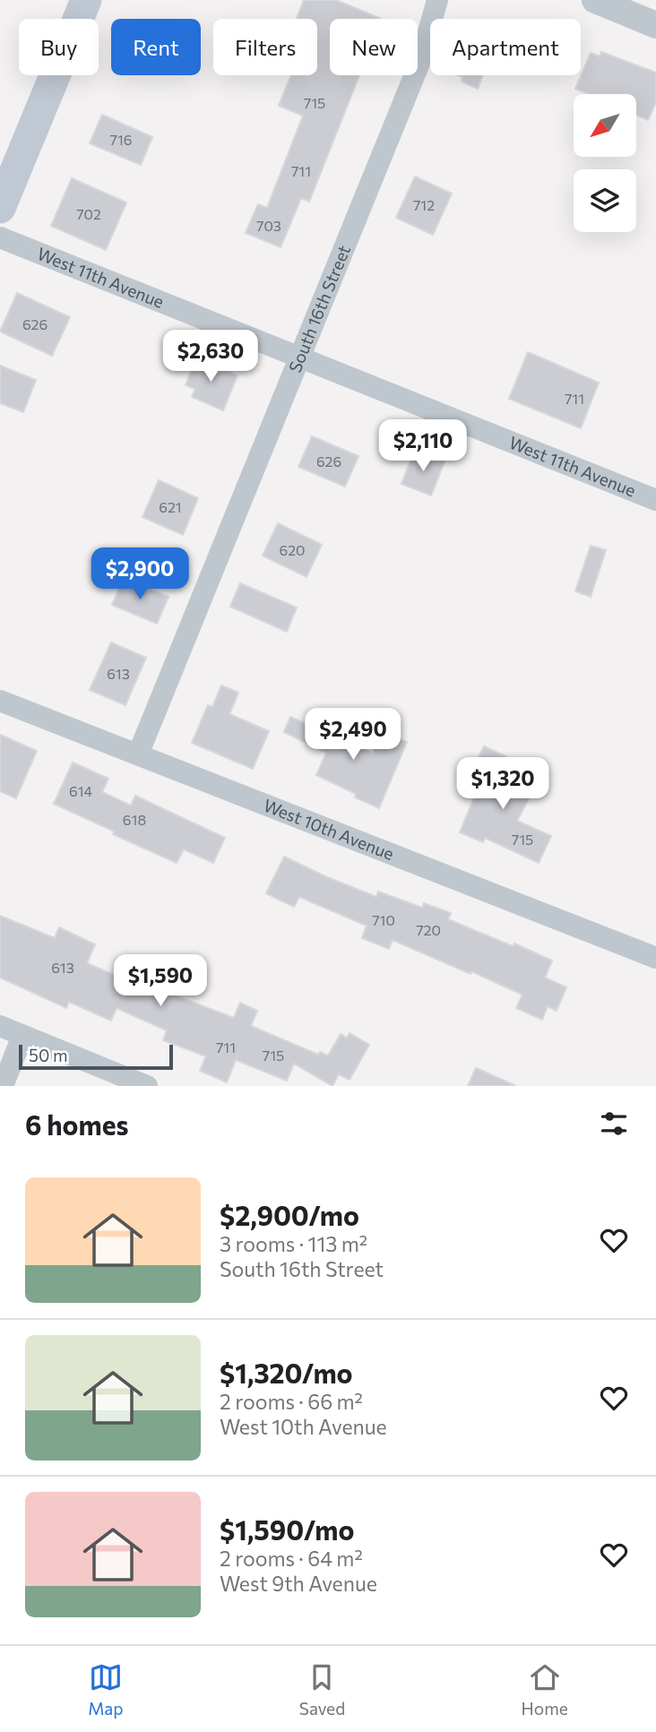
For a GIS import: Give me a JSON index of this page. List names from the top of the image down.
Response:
{
  "streets": {
    "street": ["West 11th Avenue", "South 16th Street", "West 10th Avenue"]
  },
  "crossings": [
    ["West 11th Avenue", "South 16th Street"],
    ["South 16th Street", "West 10th Avenue"]
  ],
  "house_numbers": [
    "715",
    "716",
    "711",
    "712",
    "702",
    "703",
    "626",
    "711",
    "626",
    "621",
    "620",
    "613",
    "614",
    "618",
    "715",
    "710",
    "720",
    "613",
    "711",
    "715"
  ],
  "scale_bar": "50 m",
  "north": "bottom left",
  "page": {
    "chip": [
      "Buy",
      "Rent",
      "Filters",
      "New",
      "Apartment"
    ],
    "price": [
      "$2,630",
      "$2,110",
      "$2,900",
      "$2,490",
      "$1,320",
      "$1,590"
    ],
    "scale": "50 m",
    "heading": "6 homes",
    "list": [
      {
        "name": "$2,900/mo",
        "note": "3 rooms · 113 m² · South 16th Street"
      },
      {
        "name": "$1,320/mo",
        "note": "2 rooms · 66 m² · West 10th Avenue"
      },
      {
        "name": "$1,590/mo",
        "note": "2 rooms · 64 m² · West 9th Avenue"
      }
    ],
    "tabs": ["Map", "Saved", "Home"]
  }
}
